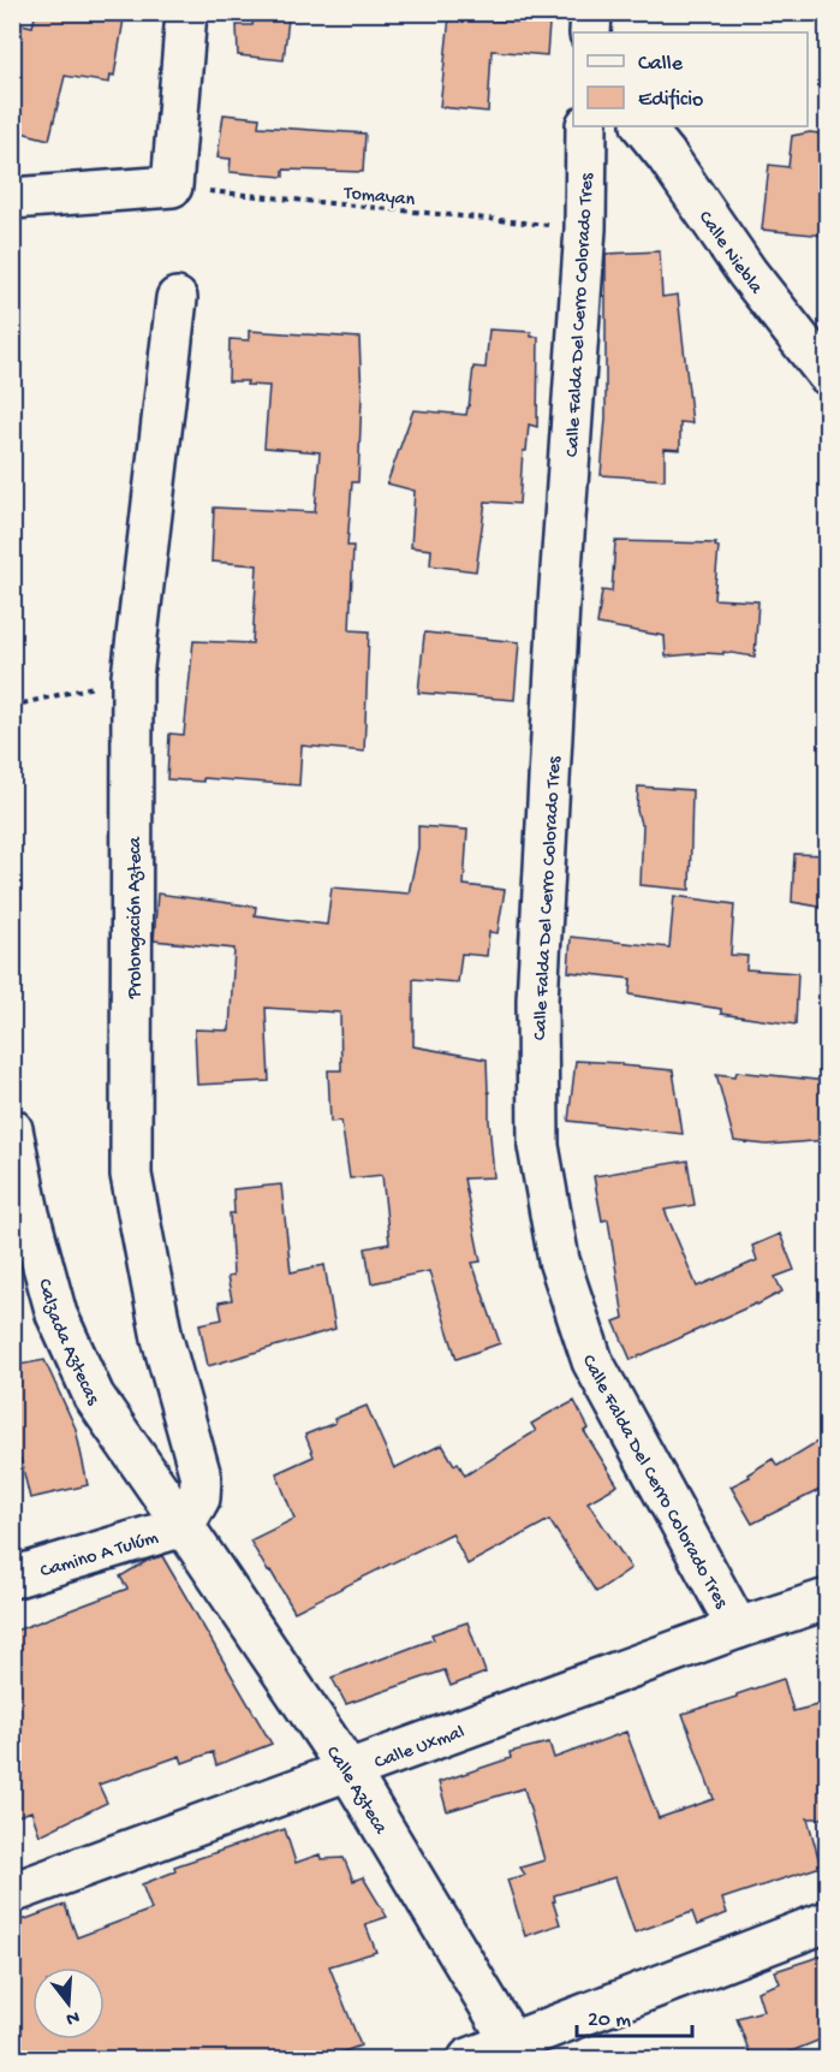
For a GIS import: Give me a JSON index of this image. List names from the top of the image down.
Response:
{
  "streets": {
    "street": [
      "Calle Niebla",
      "Calle Falda Del Cerro Colorado Tres",
      "Prolongación Azteca",
      "Calzada Aztecas",
      "Camino A Tulúm",
      "Calle Uxmal",
      "Calle Azteca"
    ],
    "path": ["Tomayan"]
  },
  "crossings": [
    ["Tomayan", "Calle Falda Del Cerro Colorado Tres"],
    ["Calle Falda Del Cerro Colorado Tres", "Calle Uxmal"],
    ["Prolongación Azteca", "Calzada Aztecas"],
    ["Prolongación Azteca", "Camino A Tulúm"],
    ["Prolongación Azteca", "Calle Azteca"],
    ["Calzada Aztecas", "Camino A Tulúm"],
    ["Calzada Aztecas", "Calle Azteca"],
    ["Camino A Tulúm", "Calle Azteca"],
    ["Calle Uxmal", "Calle Azteca"]
  ],
  "legend": ["Calle", "Edificio"],
  "scale_bar": "20 m",
  "north": "bottom"
}
